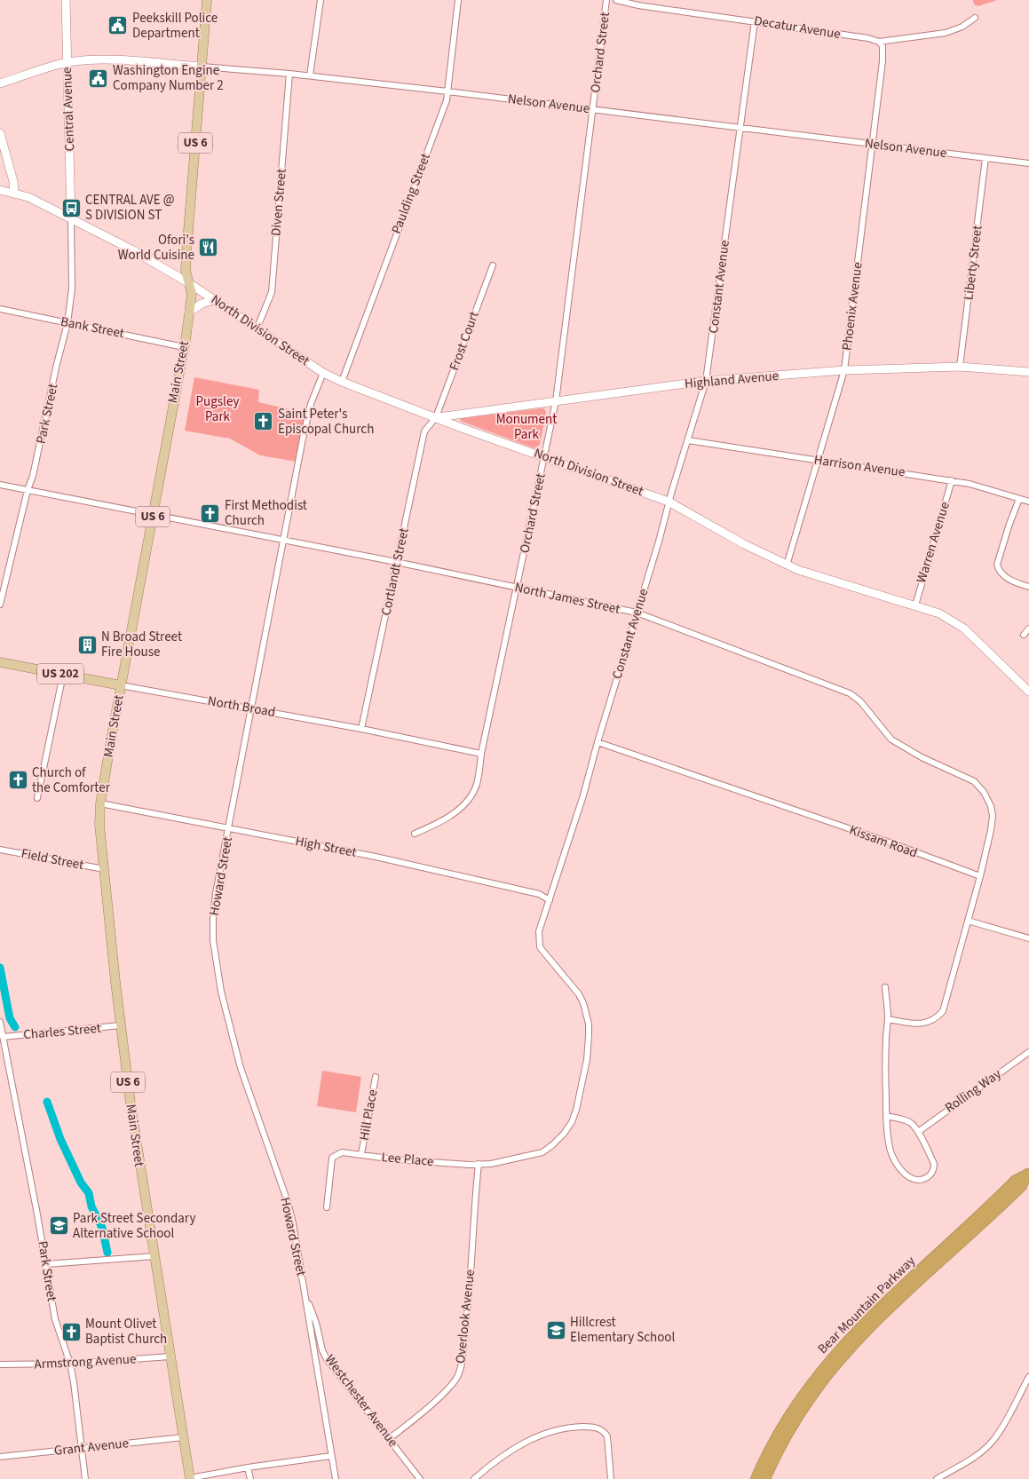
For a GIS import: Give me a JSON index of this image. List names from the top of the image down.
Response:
{
  "streets": {
    "highway": ["Bear Mountain Parkway"],
    "main road": [
      "US 6",
      "Main Street",
      "US 202",
      "North Broad"
    ],
    "street": [
      "Decatur Avenue",
      "Orchard Street",
      "Nelson Avenue",
      "Central Avenue",
      "Paulding Street",
      "Diven Street",
      "Liberty Street",
      "Constant Avenue",
      "Phoenix Avenue",
      "Bank Street",
      "North Division Street",
      "Frost Court",
      "Highland Avenue",
      "Park Street",
      "Harrison Avenue",
      "Warren Avenue",
      "Cortlandt Street",
      "North James Street",
      "Kissam Road",
      "High Street",
      "Field Street",
      "Howard Street",
      "Charles Street",
      "Rolling Way",
      "Hill Place",
      "Lee Place",
      "Overlook Avenue",
      "Armstrong Avenue",
      "Westchester Avenue",
      "Grant Avenue"
    ]
  },
  "crossings": [
    ["Decatur Avenue", "Constant Avenue"],
    ["Decatur Avenue", "Phoenix Avenue"],
    ["Orchard Street", "Nelson Avenue"],
    ["Orchard Street", "North Division Street"],
    ["Orchard Street", "Highland Avenue"],
    ["Orchard Street", "North James Street"],
    ["Orchard Street", "North Broad"],
    ["Nelson Avenue", "Central Avenue"],
    ["Nelson Avenue", "Paulding Street"],
    ["Nelson Avenue", "Diven Street"],
    ["Nelson Avenue", "Liberty Street"],
    ["Nelson Avenue", "Constant Avenue"],
    ["Nelson Avenue", "Phoenix Avenue"],
    ["Nelson Avenue", "Main Street"],
    ["Central Avenue", "North Division Street"],
    ["Central Avenue", "Park Street"],
    ["Paulding Street", "North Division Street"],
    ["Diven Street", "North Division Street"],
    ["Liberty Street", "Highland Avenue"],
    ["Constant Avenue", "North Division Street"],
    ["Constant Avenue", "Highland Avenue"],
    ["Constant Avenue", "Harrison Avenue"],
    ["Constant Avenue", "North James Street"],
    ["Constant Avenue", "Kissam Road"],
    ["Constant Avenue", "High Street"],
    ["Constant Avenue", "Lee Place"],
    ["Constant Avenue", "Overlook Avenue"],
    ["Phoenix Avenue", "North Division Street"],
    ["Phoenix Avenue", "Highland Avenue"],
    ["Phoenix Avenue", "Harrison Avenue"],
    ["Bank Street", "Main Street"],
    ["Bank Street", "Park Street"],
    ["North Division Street", "Frost Court"],
    ["North Division Street", "Main Street"],
    ["North Division Street", "Highland Avenue"],
    ["North Division Street", "Park Street"],
    ["North Division Street", "Warren Avenue"],
    ["North Division Street", "Cortlandt Street"],
    ["North Division Street", "Howard Street"],
    ["Frost Court", "Highland Avenue"],
    ["Frost Court", "Cortlandt Street"],
    ["Main Street", "North James Street"],
    ["Main Street", "North Broad"],
    ["Main Street", "High Street"],
    ["Main Street", "Field Street"],
    ["Main Street", "Charles Street"],
    ["Main Street", "Armstrong Avenue"],
    ["Main Street", "Grant Avenue"],
    ["Highland Avenue", "Cortlandt Street"],
    ["Park Street", "North James Street"],
    ["Park Street", "Charles Street"],
    ["Park Street", "Armstrong Avenue"],
    ["Park Street", "Grant Avenue"],
    ["Harrison Avenue", "Warren Avenue"],
    ["Cortlandt Street", "North James Street"],
    ["Cortlandt Street", "North Broad"],
    ["North James Street", "Kissam Road"],
    ["North James Street", "Howard Street"],
    ["North Broad", "Howard Street"],
    ["High Street", "Howard Street"],
    ["Howard Street", "Westchester Avenue"],
    ["Hill Place", "Lee Place"],
    ["Lee Place", "Overlook Avenue"],
    ["Overlook Avenue", "Westchester Avenue"]
  ],
  "parks": ["Pugsley Park", "Monument Park"],
  "places": {
    "public building": ["Peekskill Police Department", "Washington Engine Company Number 2"],
    "bus stop": ["CENTRAL AVE @ S DIVISION ST"],
    "restaurant": ["Ofori's World Cuisine"],
    "church": [
      "Saint Peter's Episcopal Church",
      "First Methodist Church",
      "Church of the Comforter",
      "Mount Olivet Baptist Church"
    ],
    "building": ["N Broad Street Fire House"],
    "school or university": ["Park Street Secondary Alternative School", "Hillcrest Elementary School"]
  }
}
